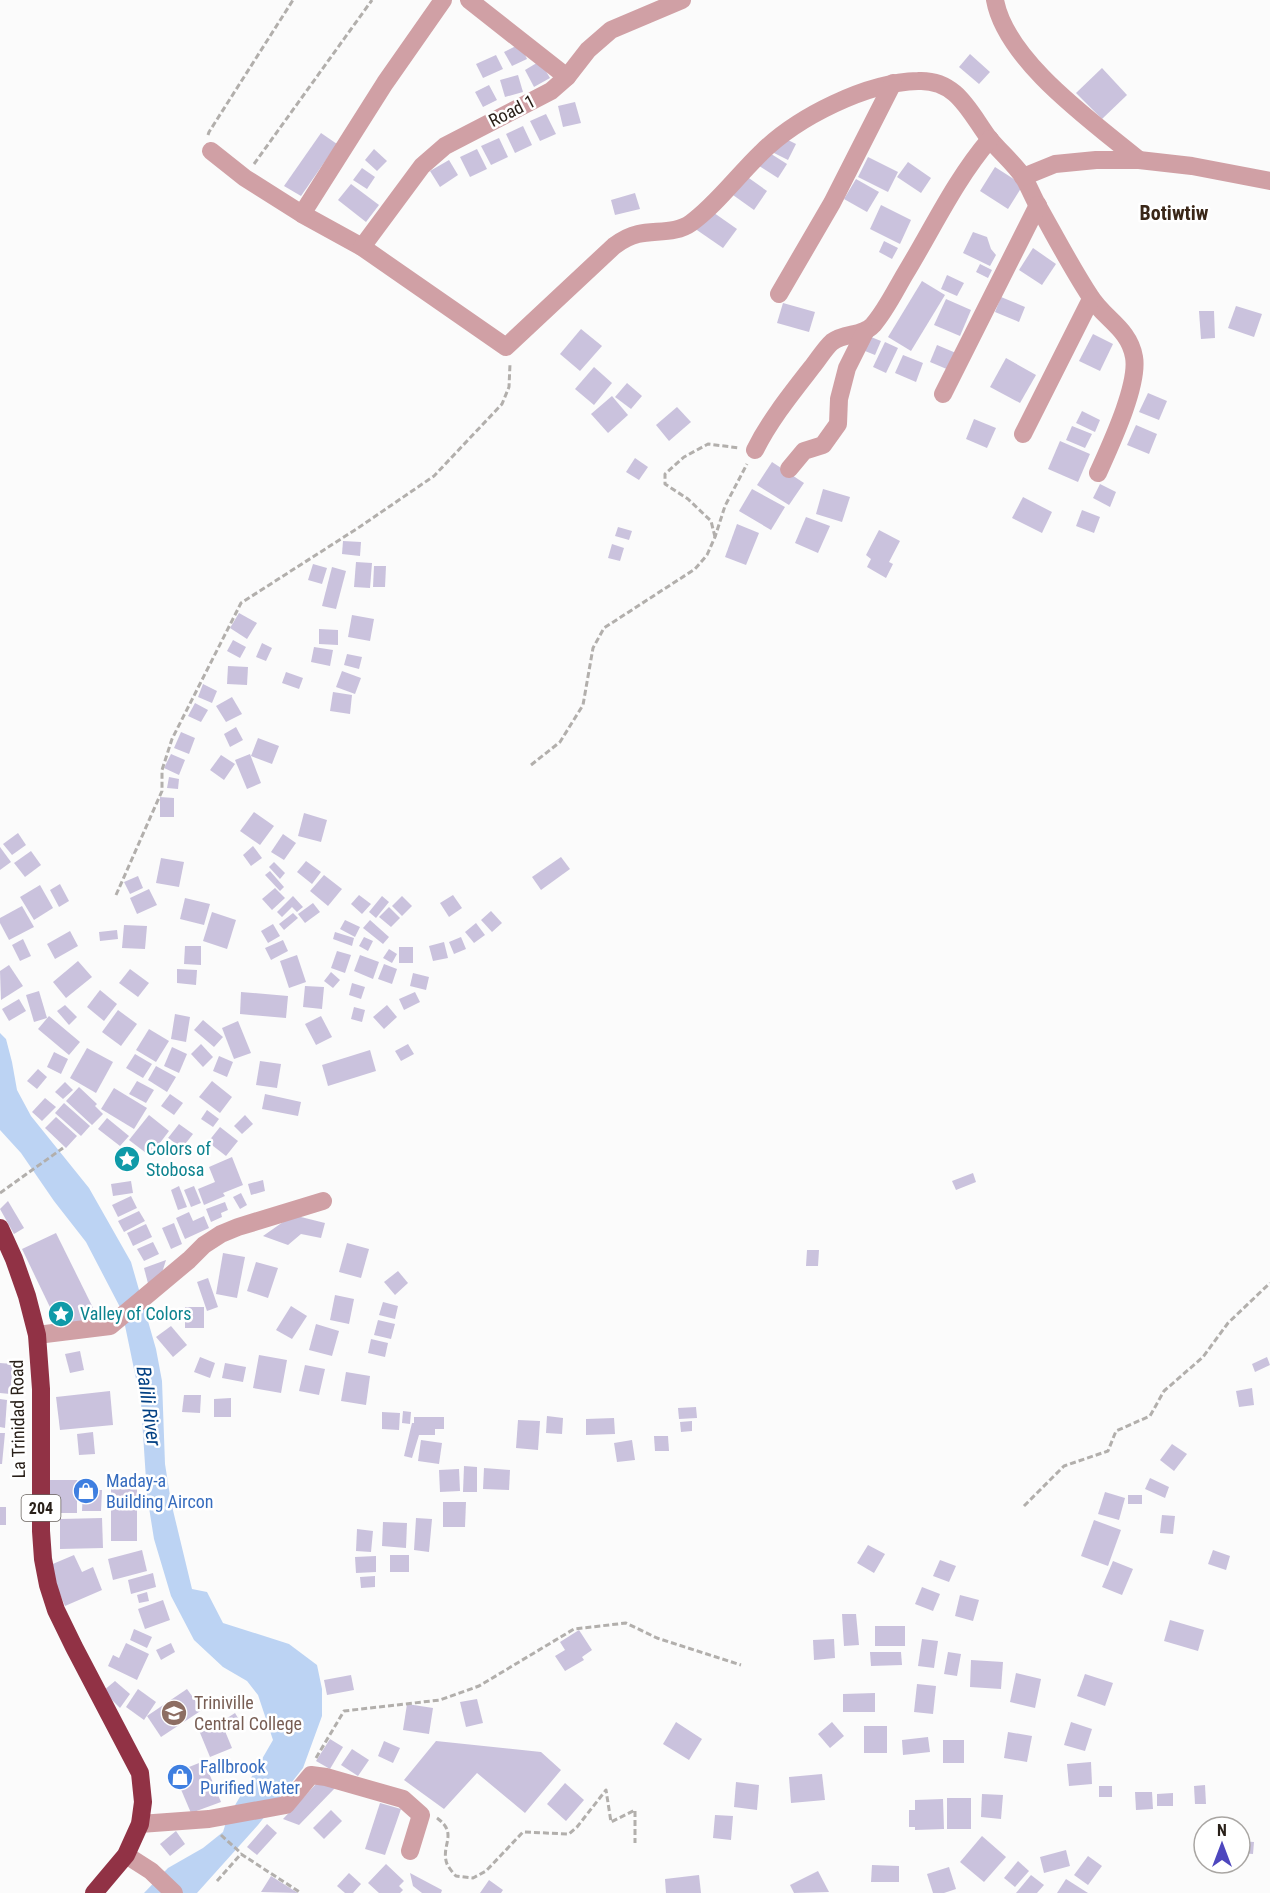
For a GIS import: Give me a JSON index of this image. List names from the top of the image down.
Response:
{
  "streets": {
    "highway": ["La Trinidad Road", "204"],
    "street": ["Road 1"]
  },
  "crossings": [
    ["La Trinidad Road", "204"]
  ],
  "districts": ["Botiwtiw"],
  "water": ["Balili River"],
  "places": {
    "place": ["Colors of Stobosa", "Valley of Colors"],
    "shop": ["Maday-a Building Aircon", "Fallbrook Purified Water"],
    "school or university": ["Triniville Central College"]
  },
  "north": "top"
}
